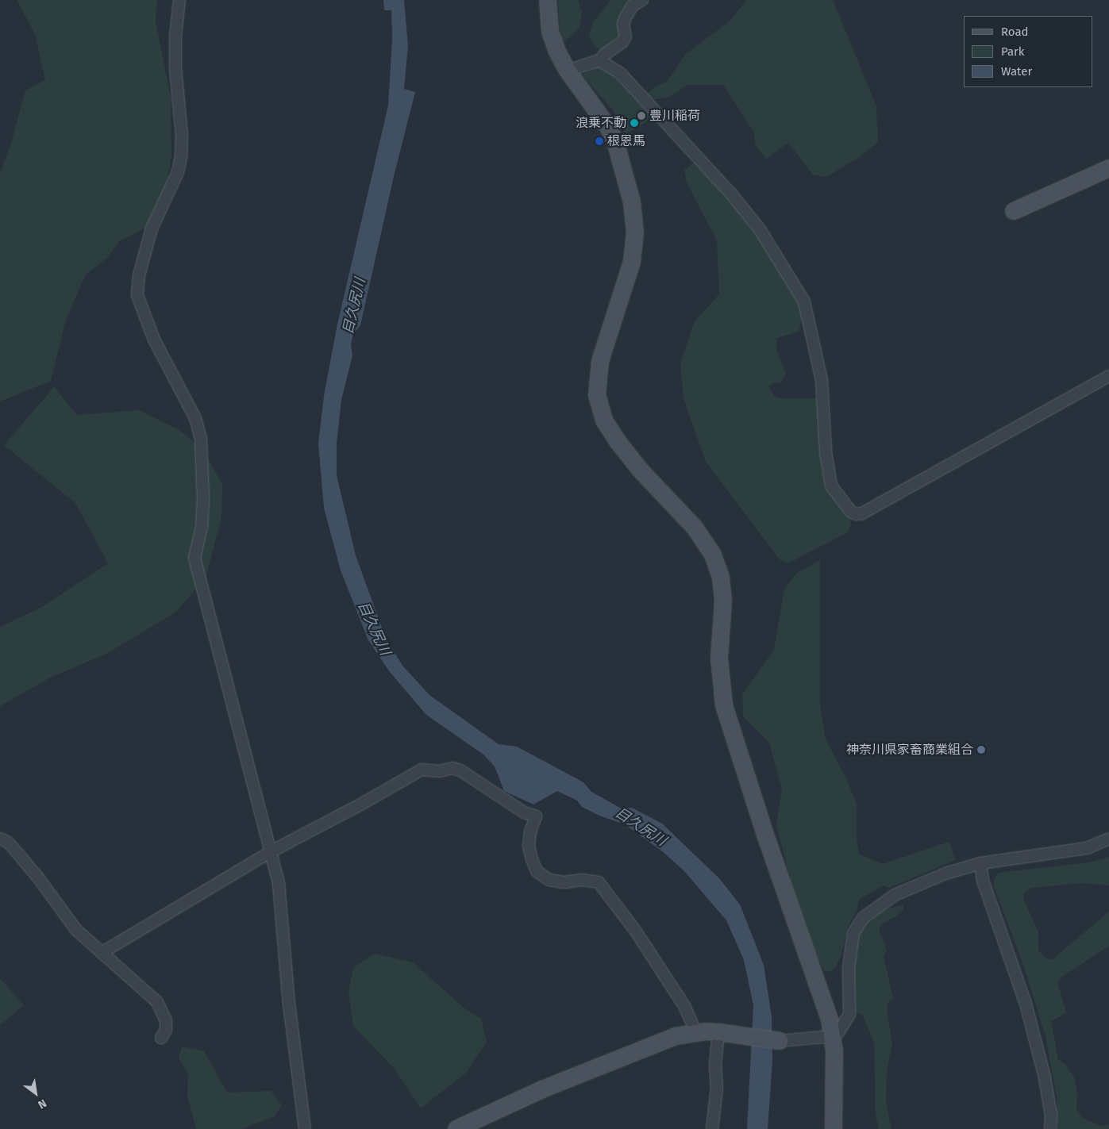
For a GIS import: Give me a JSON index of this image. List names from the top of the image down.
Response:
{
  "water": ["目久尻川"],
  "places": [
    "豊川稲荷",
    "浪乗不動",
    "根恩馬",
    "神奈川県家畜商業組合"
  ],
  "legend": ["Road", "Park", "Water"],
  "north": "bottom right"
}
